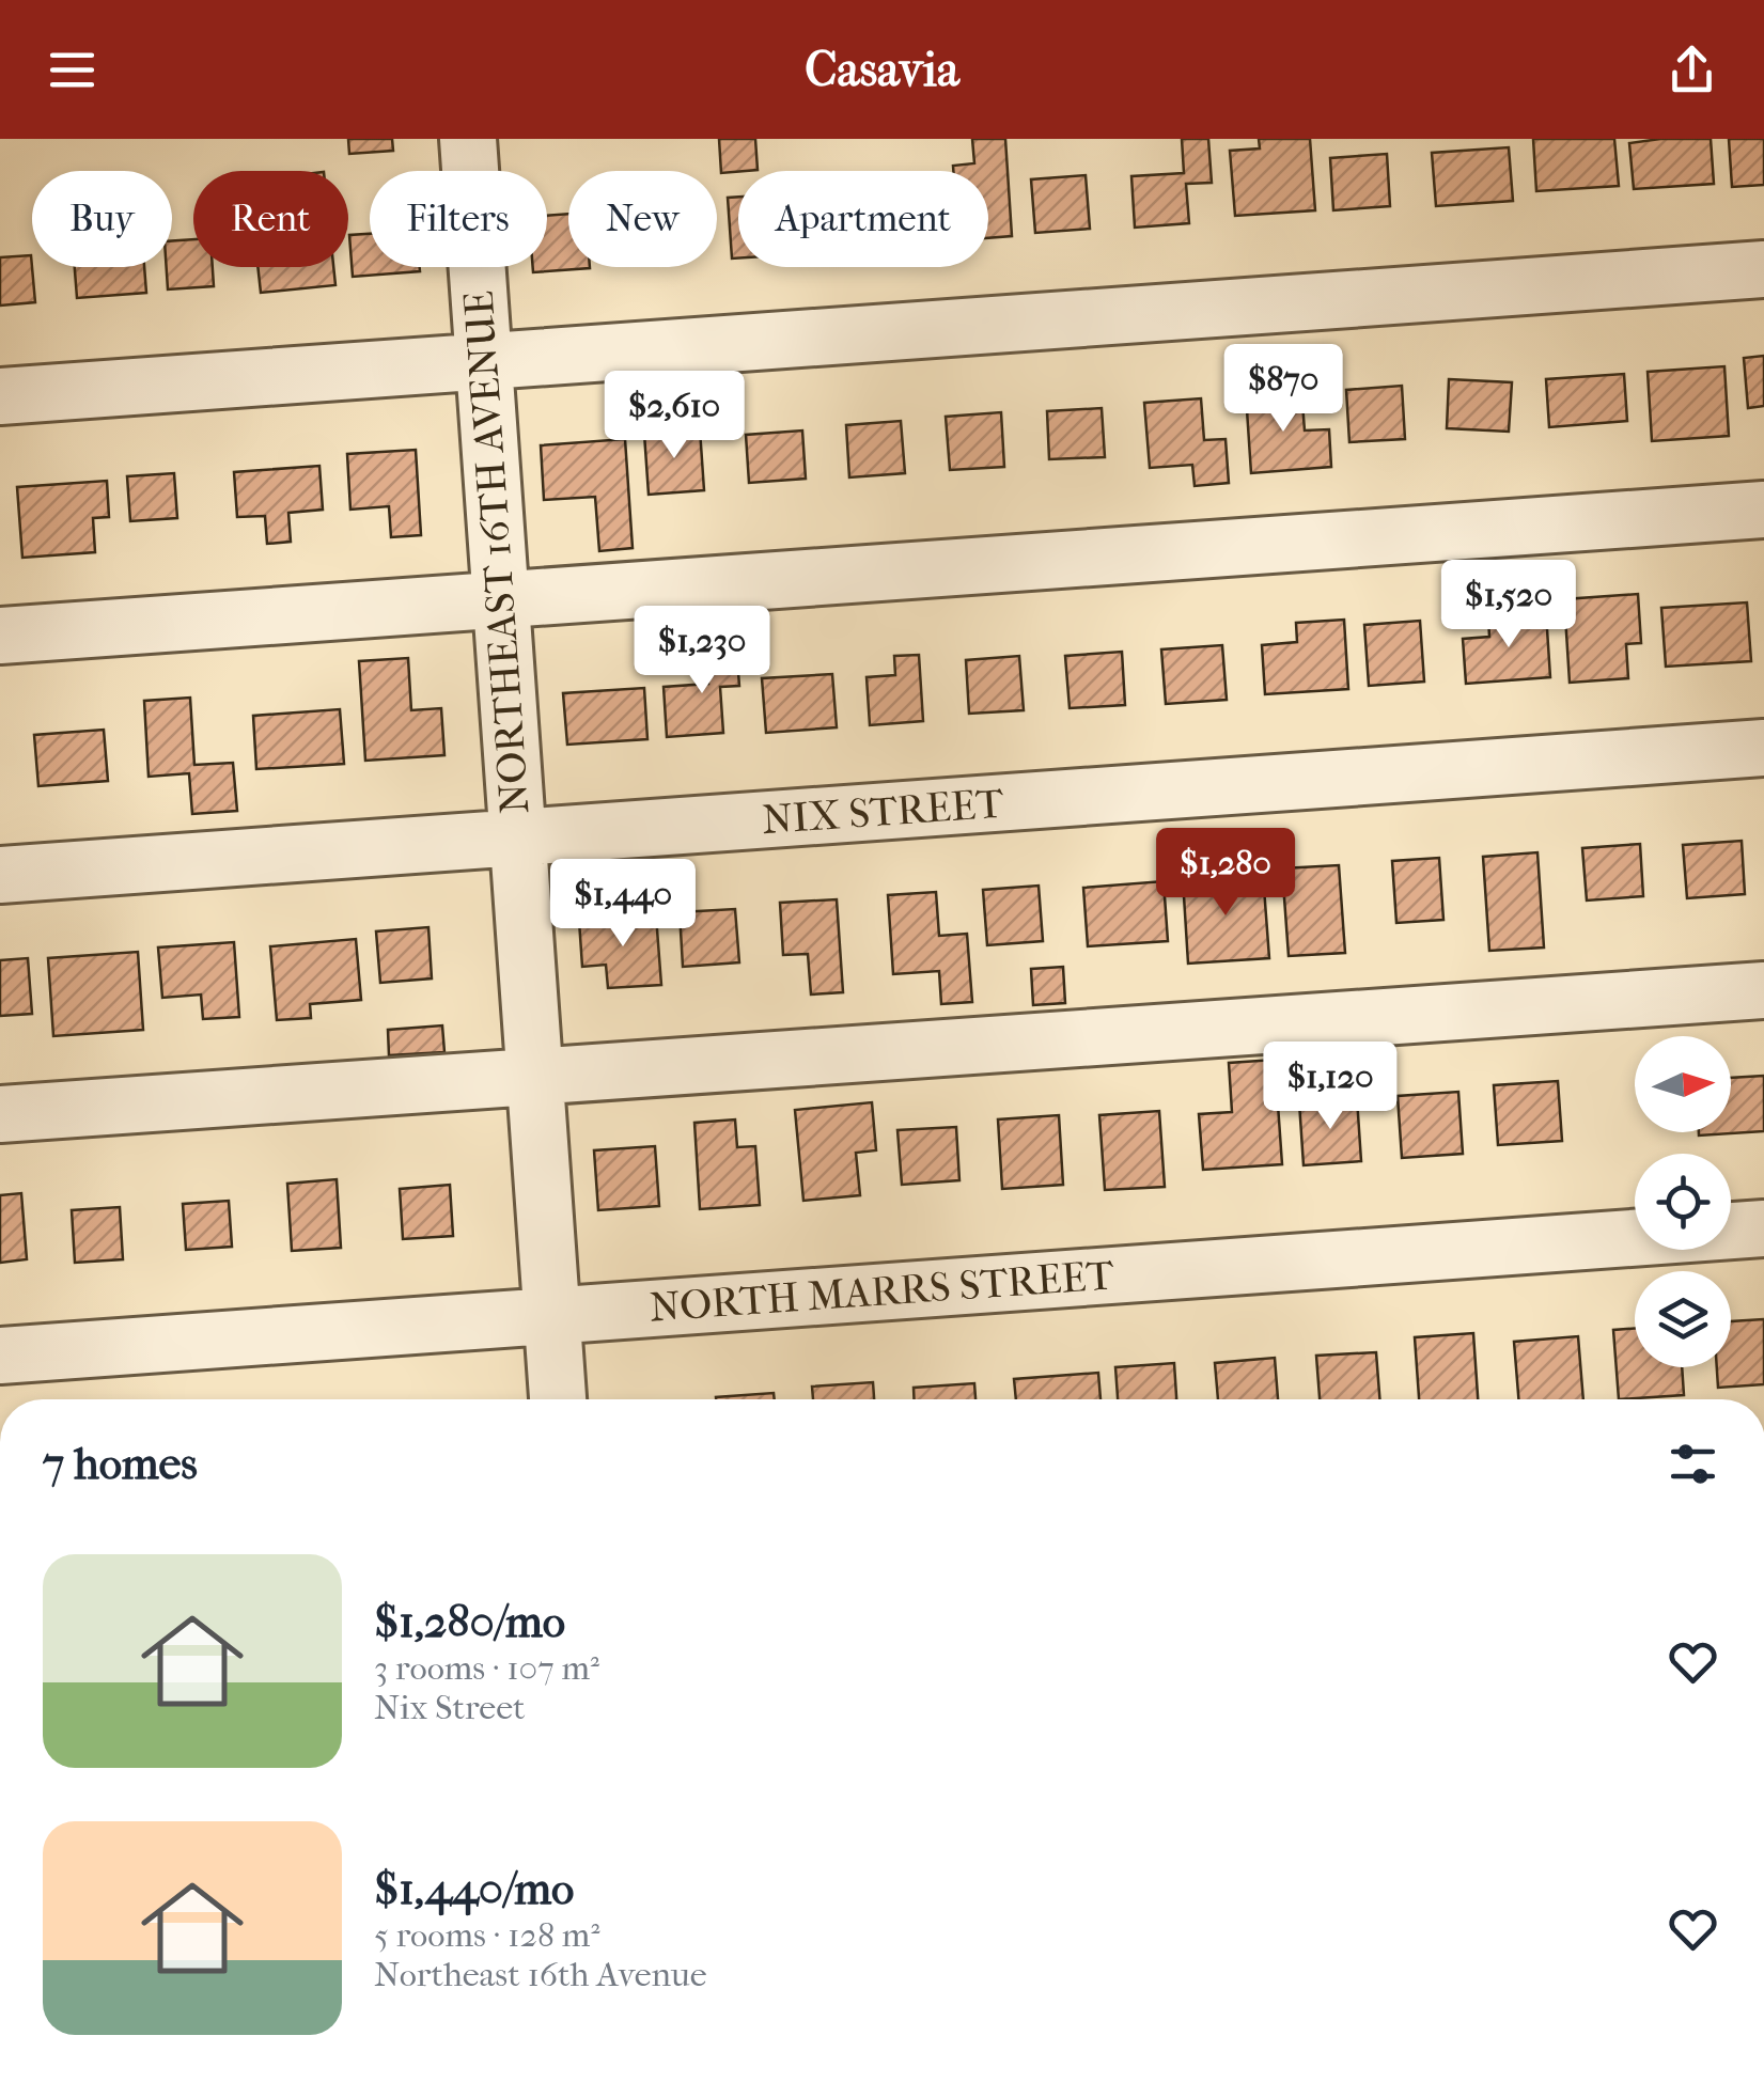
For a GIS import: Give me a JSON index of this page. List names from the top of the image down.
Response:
{
  "streets": {
    "street": ["NORTHEAST 16TH AVENUE", "NIX STREET", "NORTH MARRS STREET"]
  },
  "crossings": [
    ["NORTHEAST 16TH AVENUE", "NIX STREET"],
    ["NORTHEAST 16TH AVENUE", "NORTH MARRS STREET"]
  ],
  "north": "right",
  "page": {
    "header": "Casavia",
    "chip": [
      "Buy",
      "Rent",
      "Filters",
      "New",
      "Apartment"
    ],
    "price": [
      "$870",
      "$2,610",
      "$1,520",
      "$1,230",
      "$1,280",
      "$1,440",
      "$1,120"
    ],
    "heading": "7 homes",
    "list": [
      {
        "name": "$1,280/mo",
        "note": "3 rooms · 107 m² · Nix Street"
      },
      {
        "name": "$1,440/mo",
        "note": "5 rooms · 128 m² · Northeast 16th Avenue"
      }
    ]
  }
}
